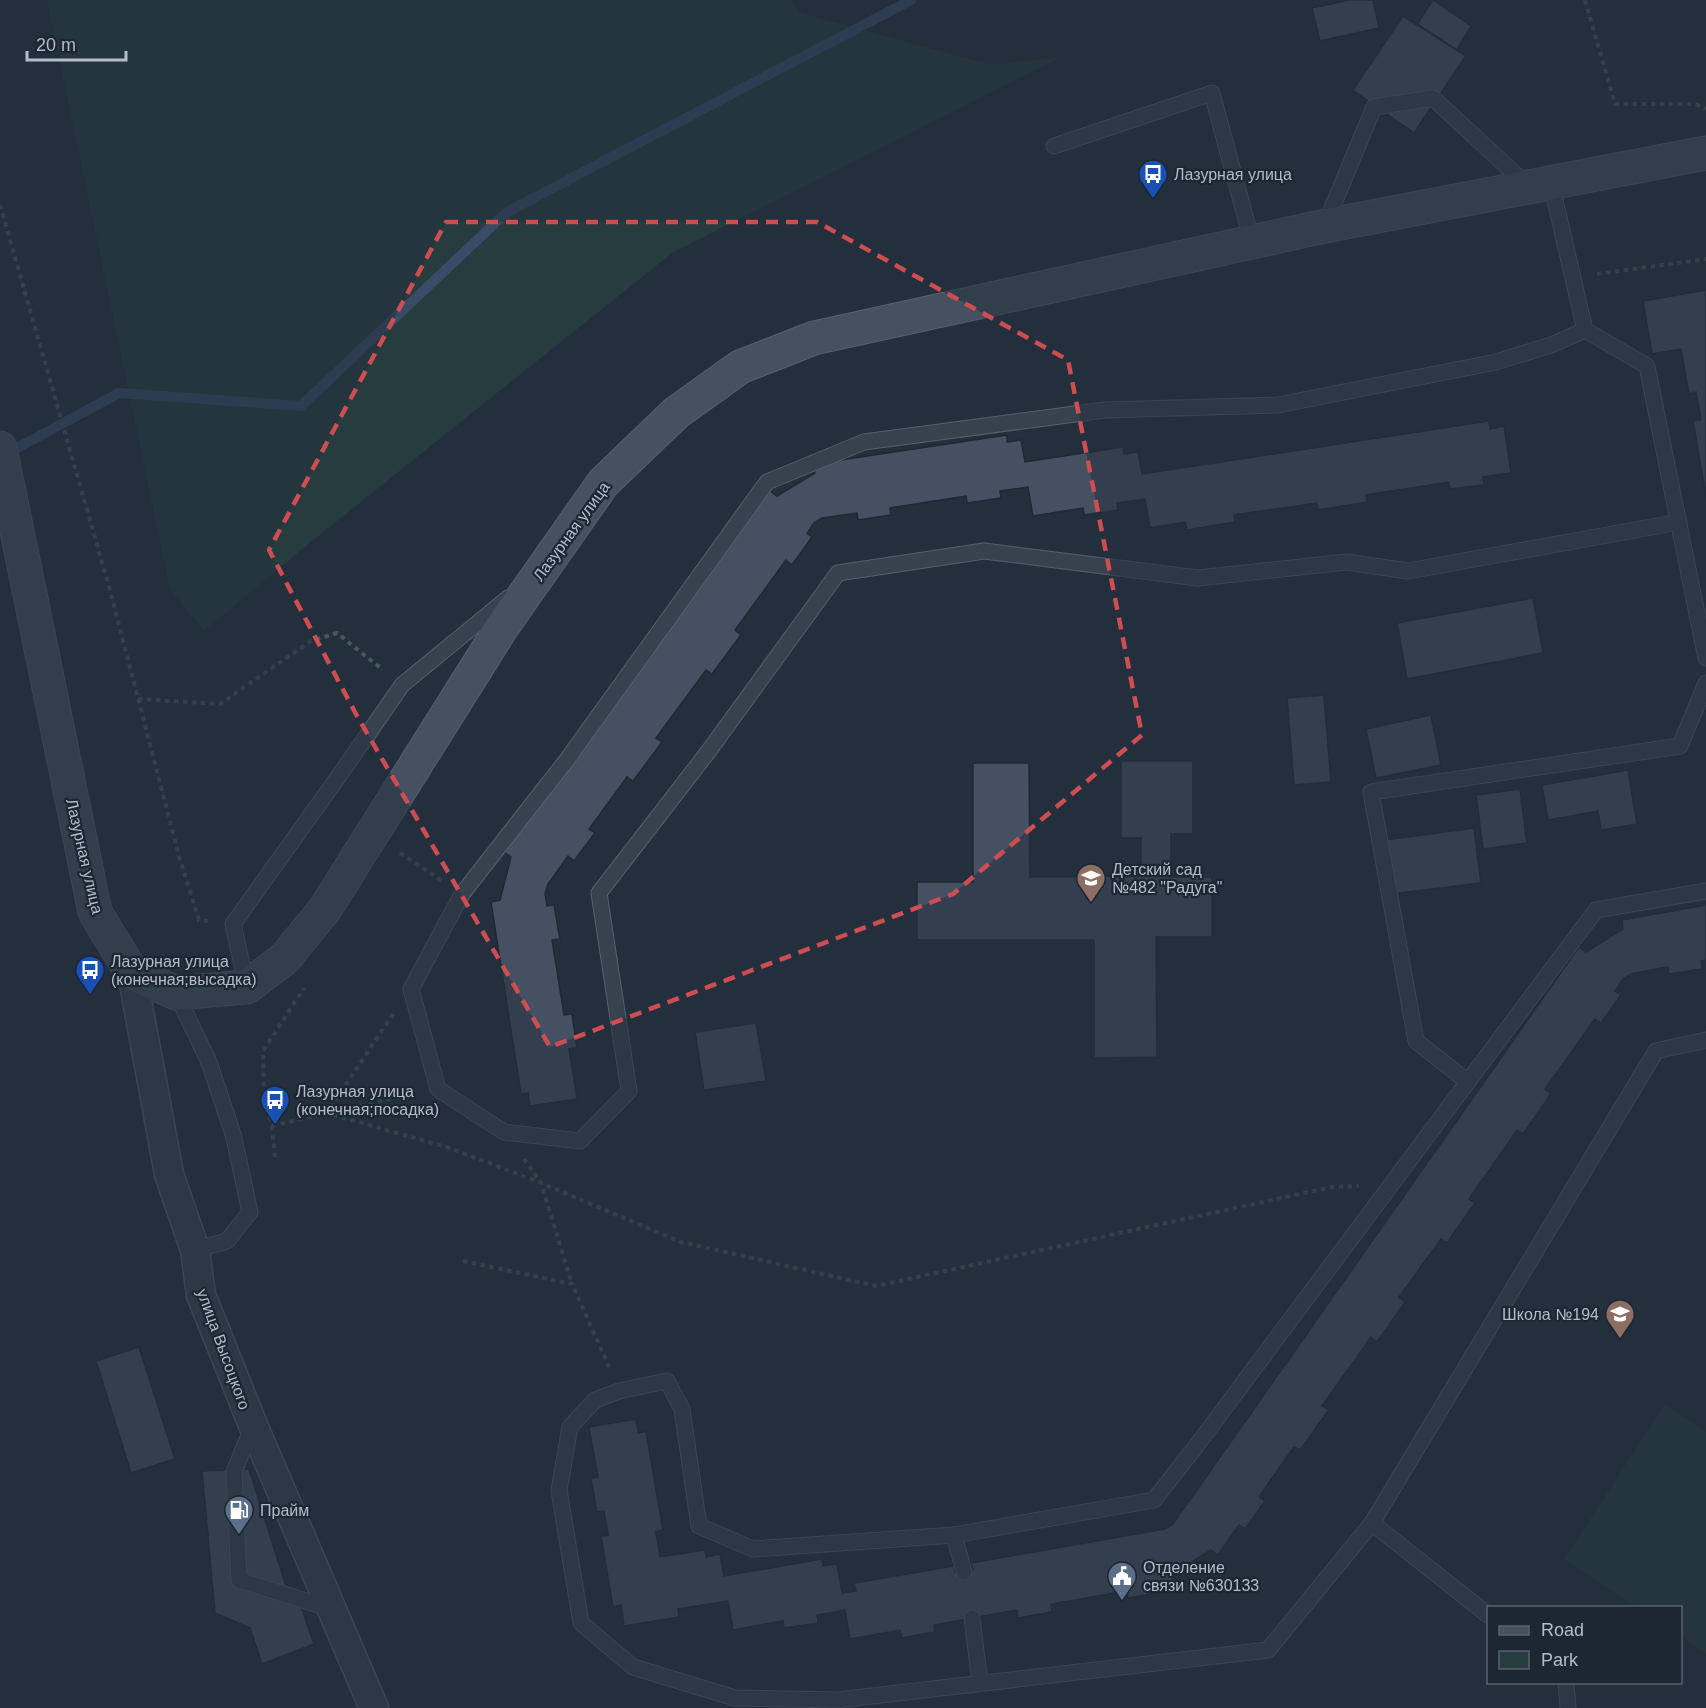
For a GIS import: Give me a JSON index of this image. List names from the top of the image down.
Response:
{
  "streets": {
    "street": ["Лазурная улица", "улица Высоцкого"]
  },
  "crossings": [
    ["Лазурная улица", "улица Высоцкого"]
  ],
  "places": {
    "bus stop": ["Лазурная улица", "Лазурная улица (конечная;высадка)", "Лазурная улица (конечная;посадка)"],
    "school or university": ["Детский сад №482 \"Радуга\"", "Школа №194"],
    "fuel station": ["Прайм"],
    "public building": ["Отделение связи №630133"]
  },
  "legend": ["Road", "Park"],
  "scale_bar": "20 m"
}
